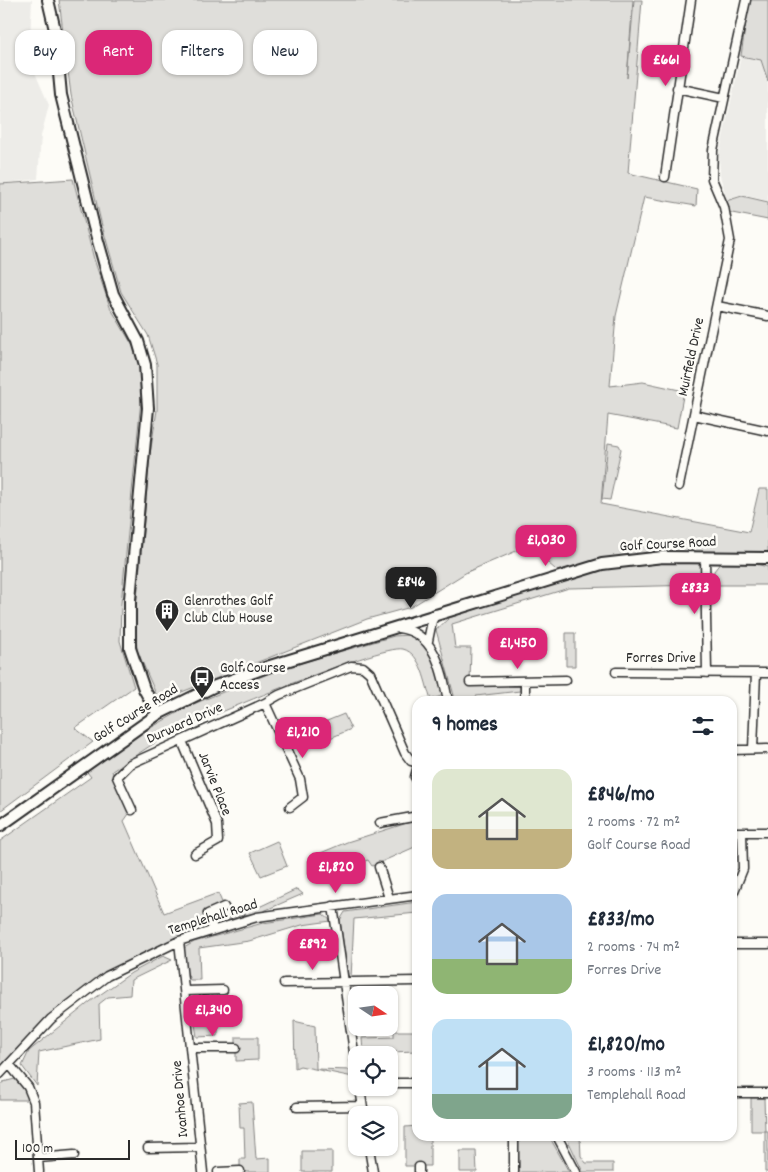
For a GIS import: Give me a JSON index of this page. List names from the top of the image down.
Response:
{
  "streets": {
    "street": [
      "Muirfield Drive",
      "Golf Course Road",
      "Forres Drive",
      "Durward Drive",
      "Jarvie Place",
      "Templehall Road",
      "Ivanhoe Drive"
    ]
  },
  "crossings": [
    ["Golf Course Road", "Forres Drive"],
    ["Durward Drive", "Jarvie Place"],
    ["Templehall Road", "Ivanhoe Drive"]
  ],
  "places": {
    "building": ["Glenrothes Golf Club Club House"],
    "bus stop": ["Golf Course Access"]
  },
  "scale_bar": "100 m",
  "north": "right",
  "page": {
    "chip": [
      "Buy",
      "Rent",
      "Filters",
      "New"
    ],
    "price": [
      "£661",
      "£1,030",
      "£846",
      "£833",
      "£1,450",
      "£1,210",
      "£1,820",
      "£892",
      "£1,340"
    ],
    "heading": "9 homes",
    "list": [
      {
        "name": "£846/mo",
        "note": "2 rooms · 72 m² · Golf Course Road"
      },
      {
        "name": "£833/mo",
        "note": "2 rooms · 74 m² · Forres Drive"
      },
      {
        "name": "£1,820/mo",
        "note": "3 rooms · 113 m² · Templehall Road"
      }
    ],
    "scale": "100 m"
  }
}
